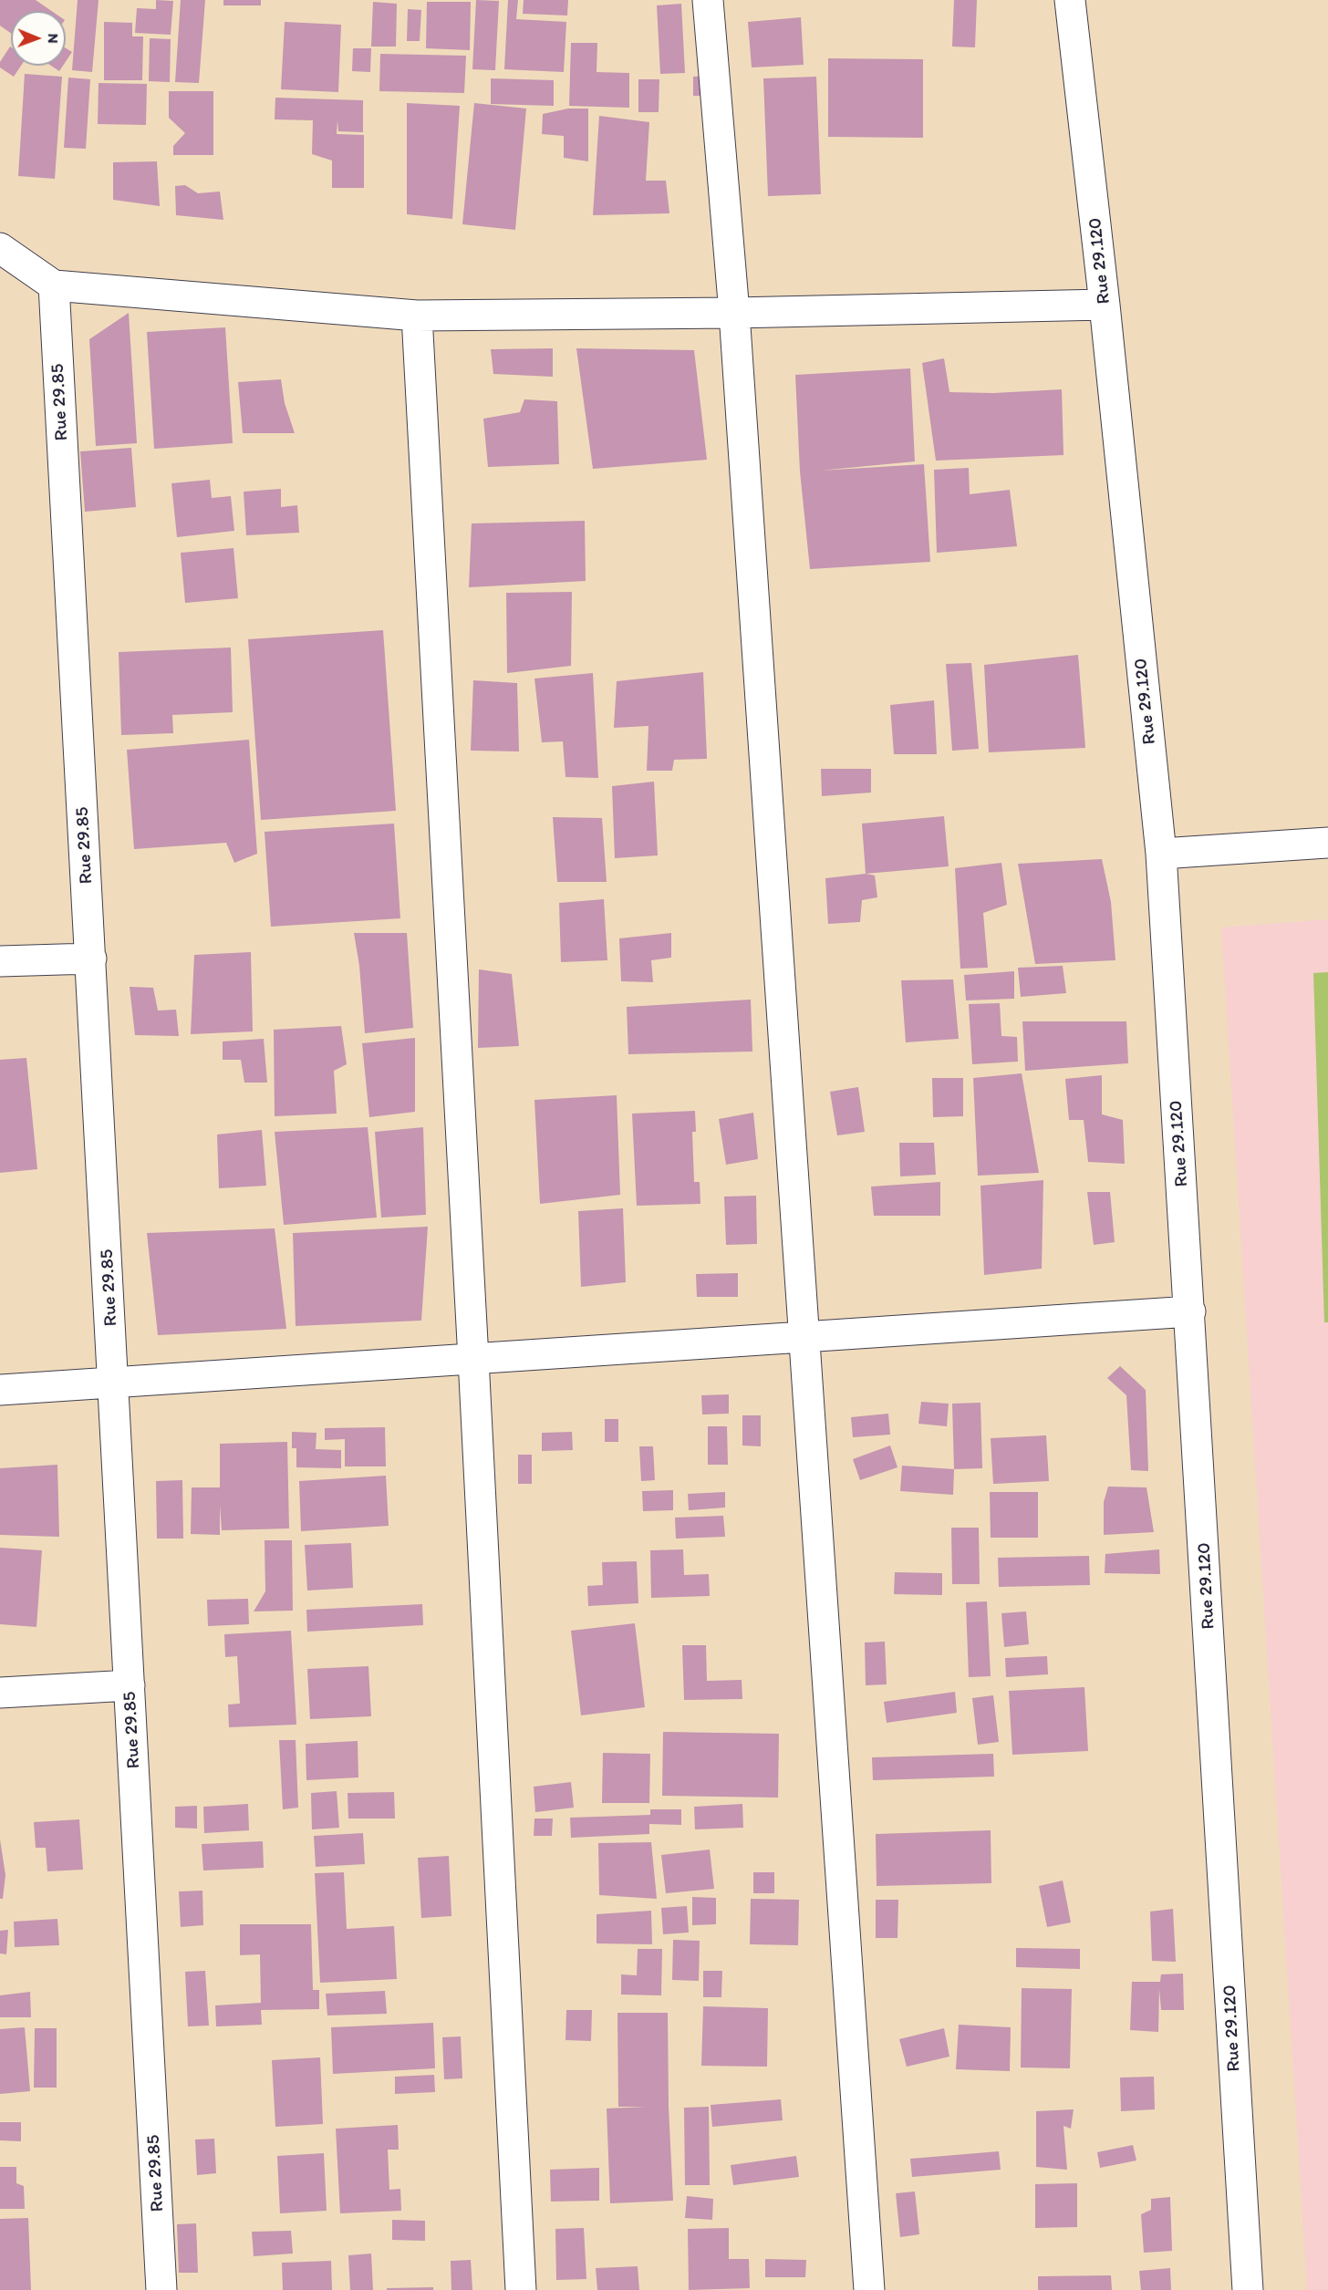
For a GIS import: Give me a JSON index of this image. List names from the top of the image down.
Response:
{
  "streets": {
    "street": ["Rue 29.120", "Rue 29.85"]
  },
  "north": "right"
}
